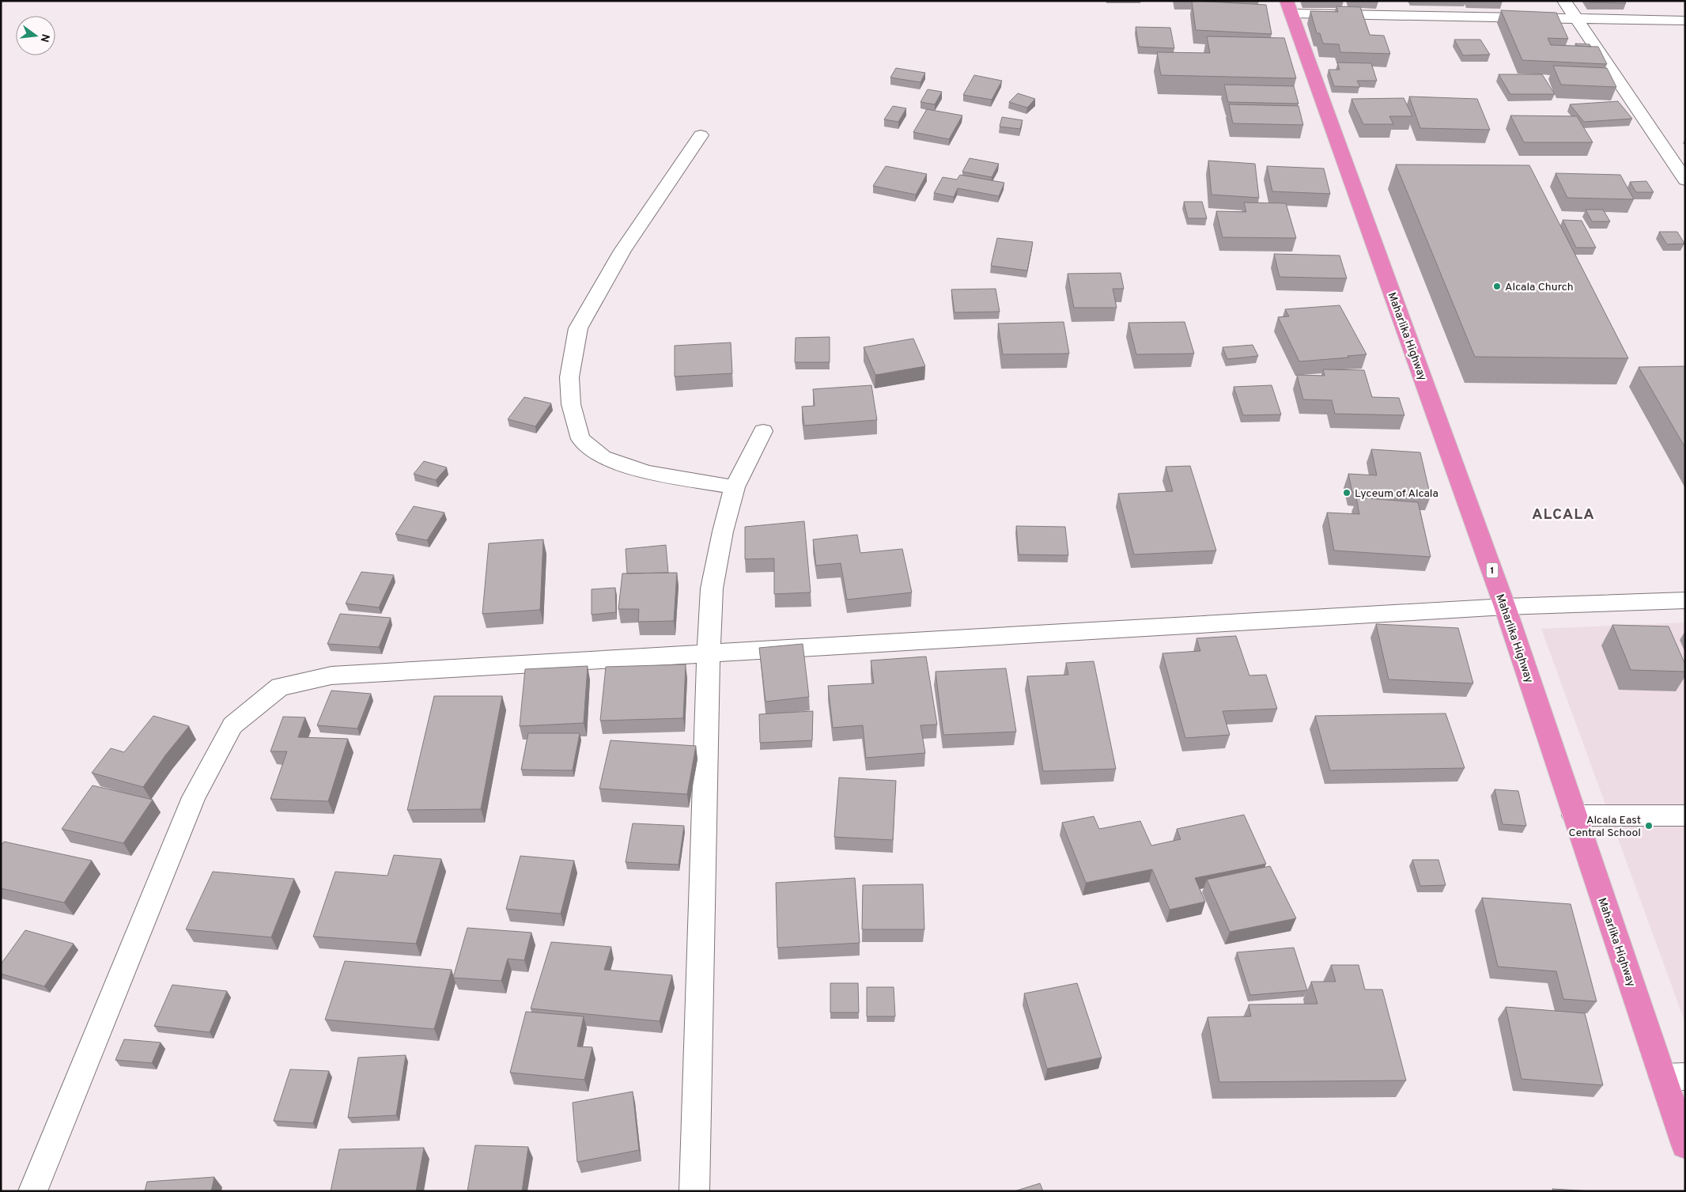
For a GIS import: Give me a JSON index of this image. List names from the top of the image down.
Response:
{
  "streets": {
    "highway": ["Maharlika Highway", "1"]
  },
  "districts": ["ALCALA"],
  "places": ["Alcala Church", "Lyceum of Alcala", "Alcala East Central School"],
  "north": "right"
}
